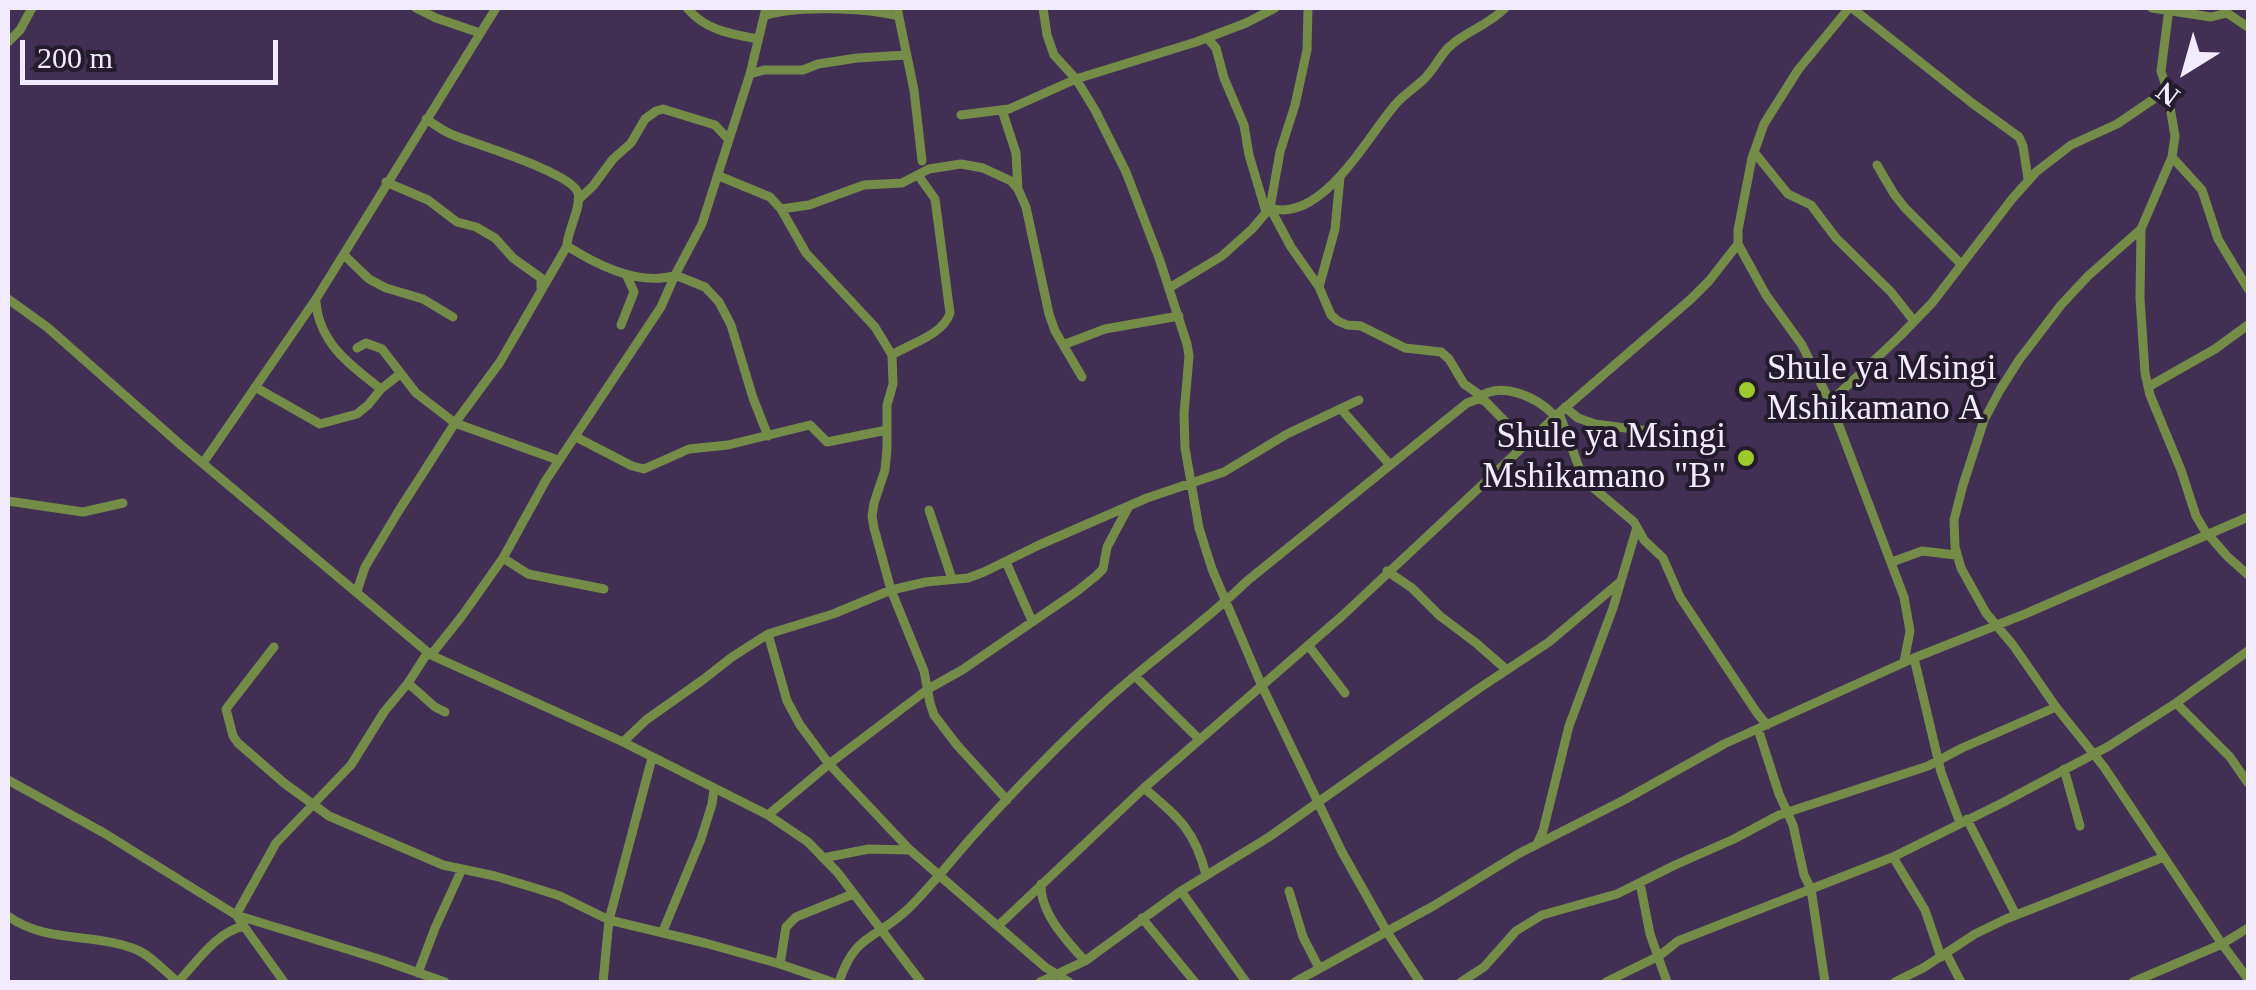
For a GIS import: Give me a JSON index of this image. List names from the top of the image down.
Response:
{
  "places": ["Shule ya Msingi Mshikamano A", "Shule ya Msingi Mshikamano \"B\""],
  "scale_bar": "200 m",
  "north": "bottom left"
}
